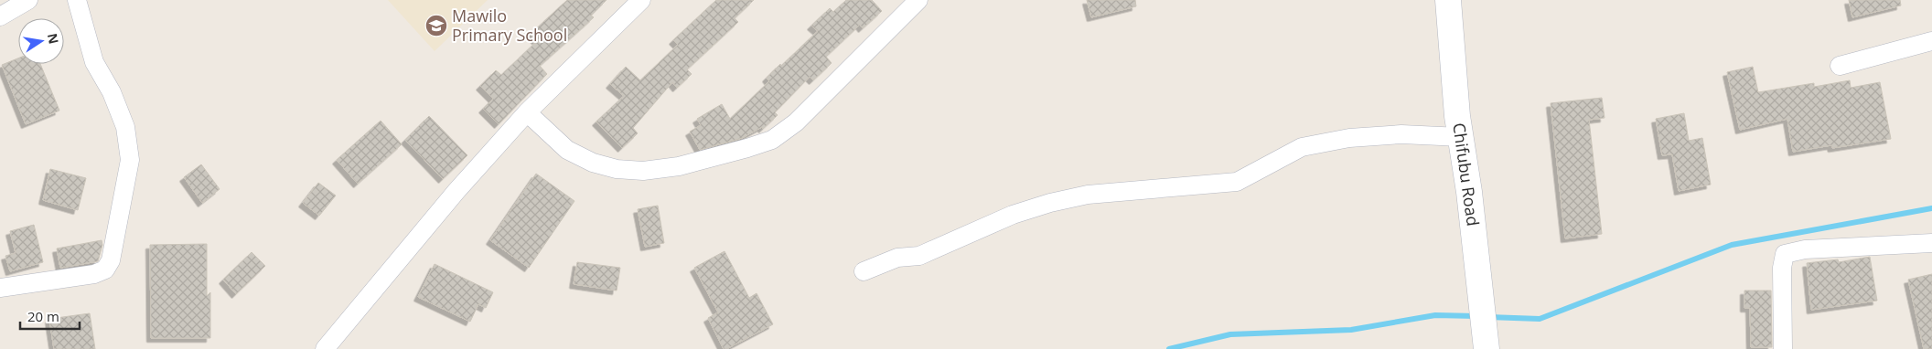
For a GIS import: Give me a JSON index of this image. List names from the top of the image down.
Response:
{
  "streets": {
    "main road": ["Chifubu Road"]
  },
  "places": {
    "school or university": ["Mawilo Primary School"]
  },
  "scale_bar": "20 m",
  "north": "right"
}
